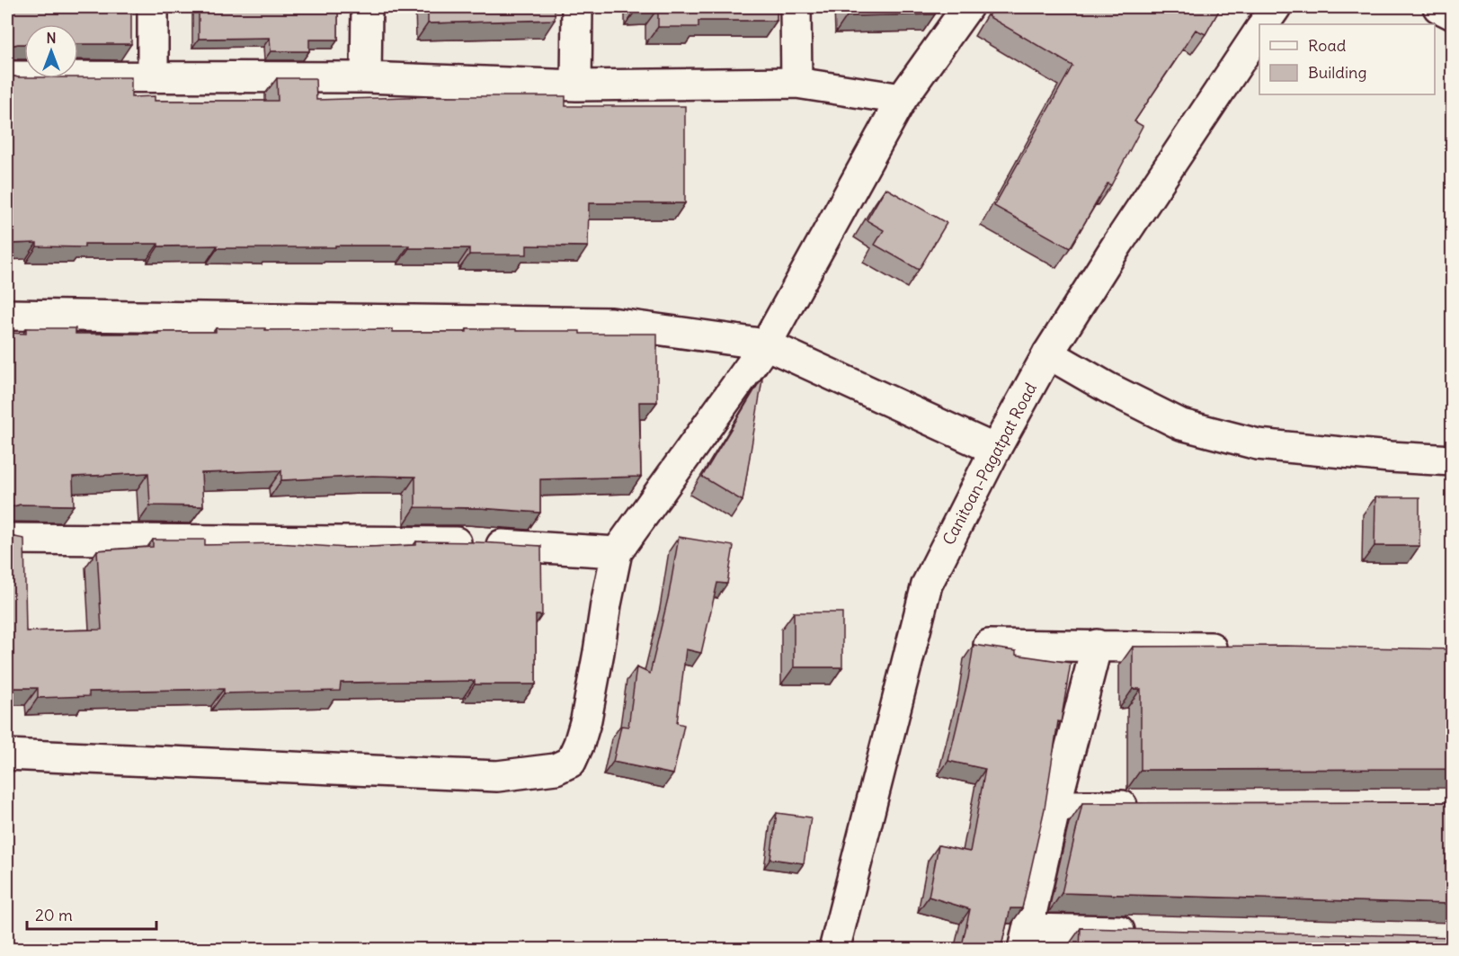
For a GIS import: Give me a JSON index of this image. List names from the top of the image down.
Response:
{
  "streets": {
    "street": ["Canitoan-Pagatpat Road"]
  },
  "legend": ["Road", "Building"],
  "scale_bar": "20 m",
  "north": "top"
}
